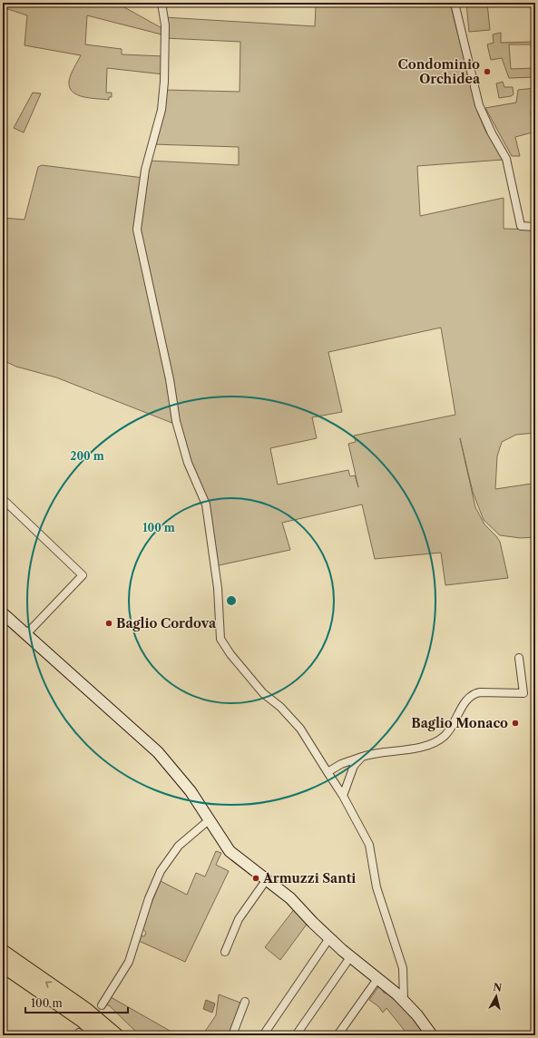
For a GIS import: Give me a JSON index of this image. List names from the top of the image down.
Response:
{
  "places": [
    "Condominio Orchidea",
    "Baglio Cordova",
    "Baglio Monaco",
    "Armuzzi Santi"
  ],
  "scale_bar": "100 m",
  "north": "top",
  "rings": ["200 m", "100 m"]
}
